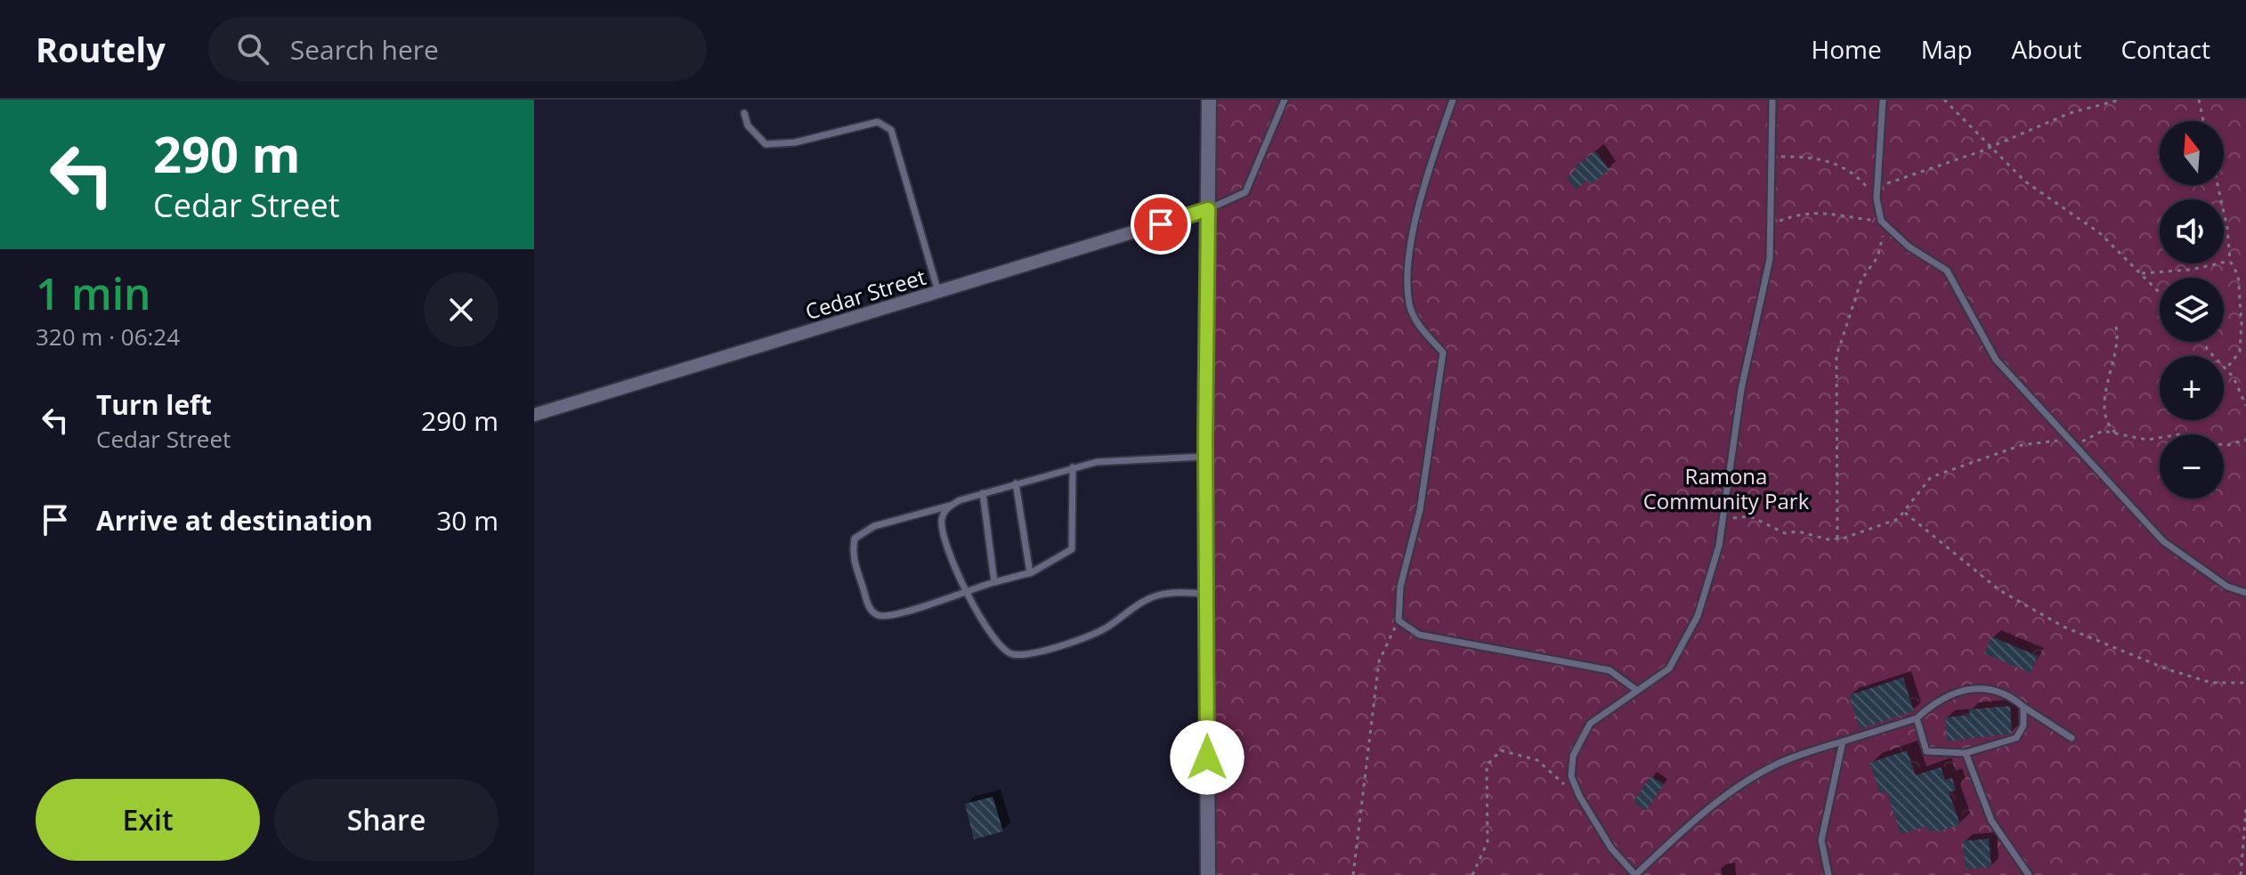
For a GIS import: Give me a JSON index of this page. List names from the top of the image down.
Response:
{
  "streets": {
    "street": ["Cedar Street"]
  },
  "parks": ["Ramona Community Park"],
  "north": "top",
  "page": {
    "header": "Routely",
    "search": "Search here",
    "nav": [
      "Home",
      "Map",
      "About",
      "Contact"
    ],
    "turn": ["290 m", "Cedar Street"],
    "map_buttons": ["+", "−"],
    "heading": ["1 min", "320 m · 06:24"],
    "list": [
      {
        "name": "Turn left",
        "note": "Cedar Street",
        "value": "290 m"
      },
      {
        "name": "Arrive at destination",
        "value": "30 m"
      }
    ],
    "buttons": ["Exit", "Share"]
  }
}
